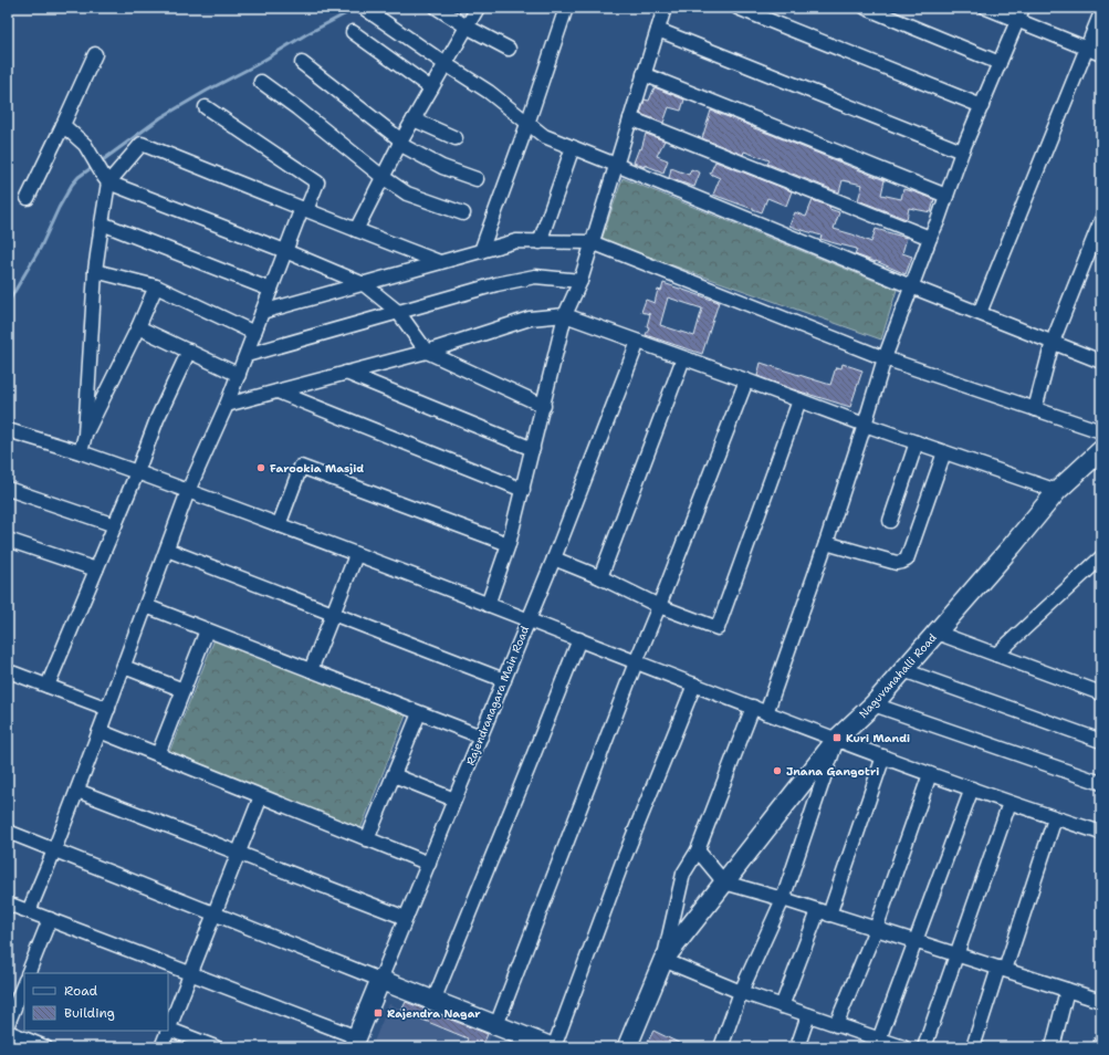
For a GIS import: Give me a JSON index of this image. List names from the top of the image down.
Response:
{
  "streets": {
    "street": ["Naguvanahalli Road", "Rajendranagara Main Road"]
  },
  "places": {
    "other": ["Farookia Masjid", "Jnana Gangotri"],
    "transit": ["Kuri Mandi", "Rajendra Nagar"]
  },
  "legend": ["Road", "Building"]
}
